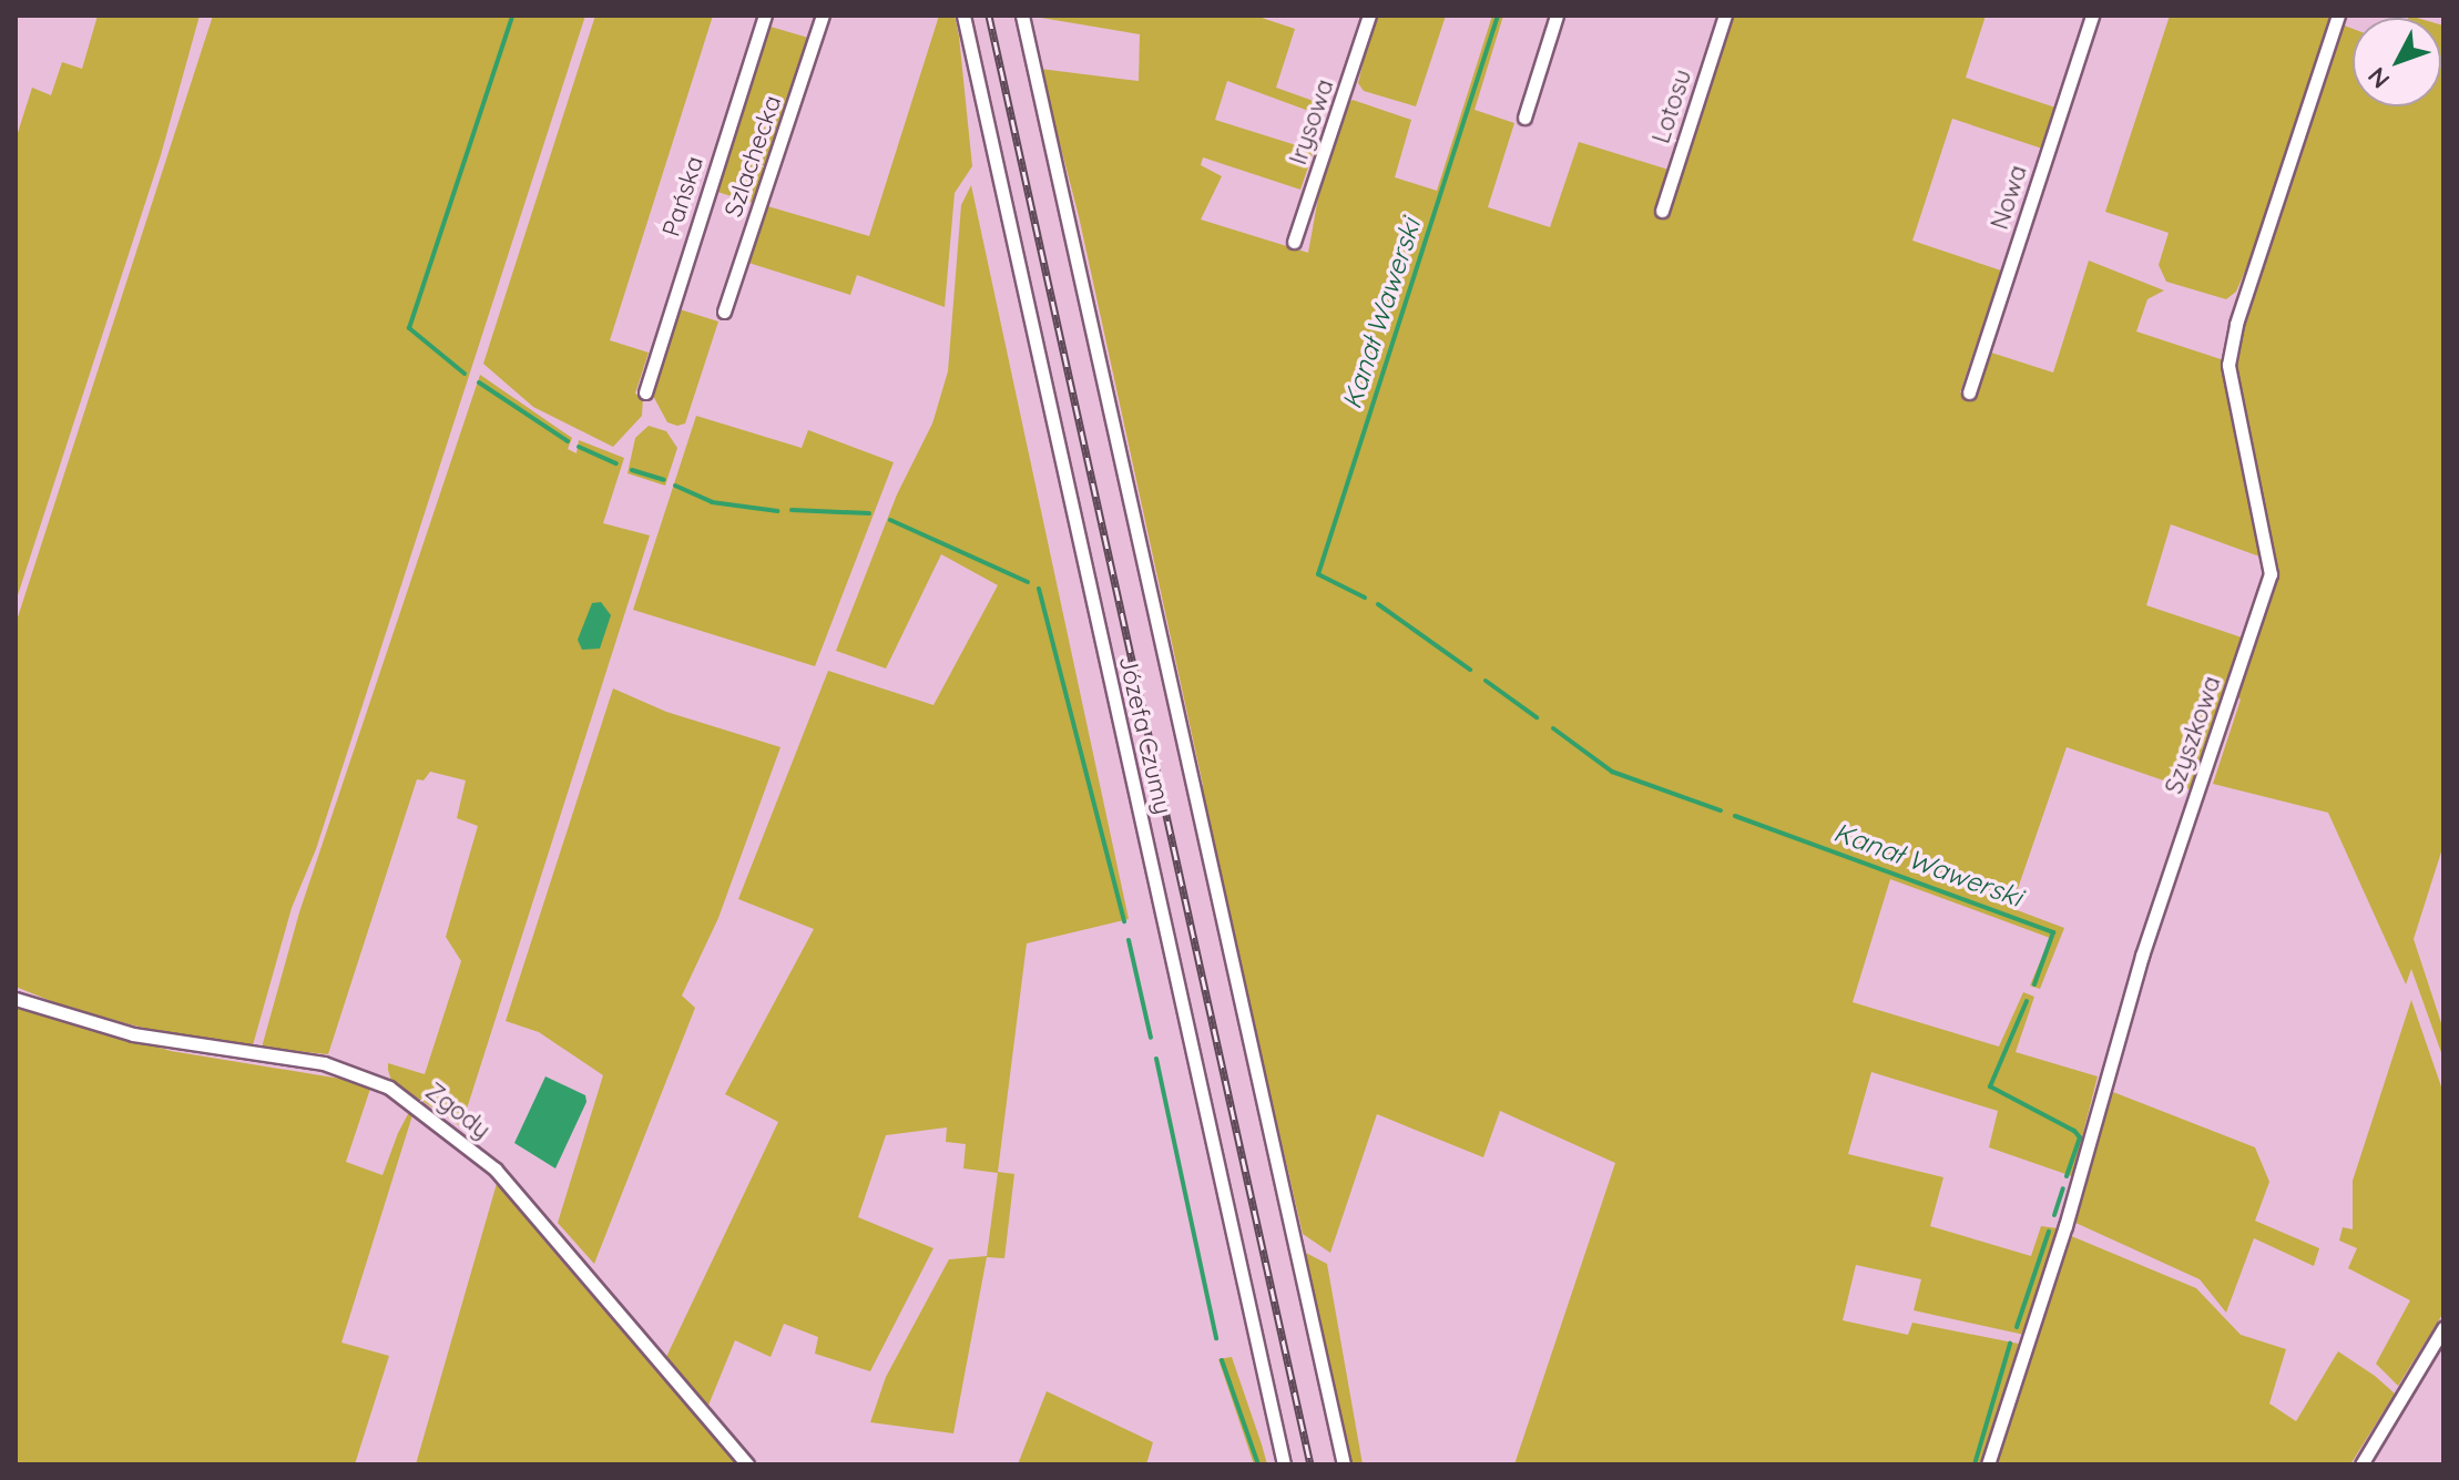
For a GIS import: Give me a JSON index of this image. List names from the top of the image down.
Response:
{
  "streets": {
    "street": [
      "Lotosu",
      "Irysowa",
      "Szlachecka",
      "Pańska",
      "Nowa",
      "Józefa Czumy",
      "Szyszkowa",
      "Zgody"
    ]
  },
  "water": ["Kanał Wawerski"],
  "north": "bottom left"
}
